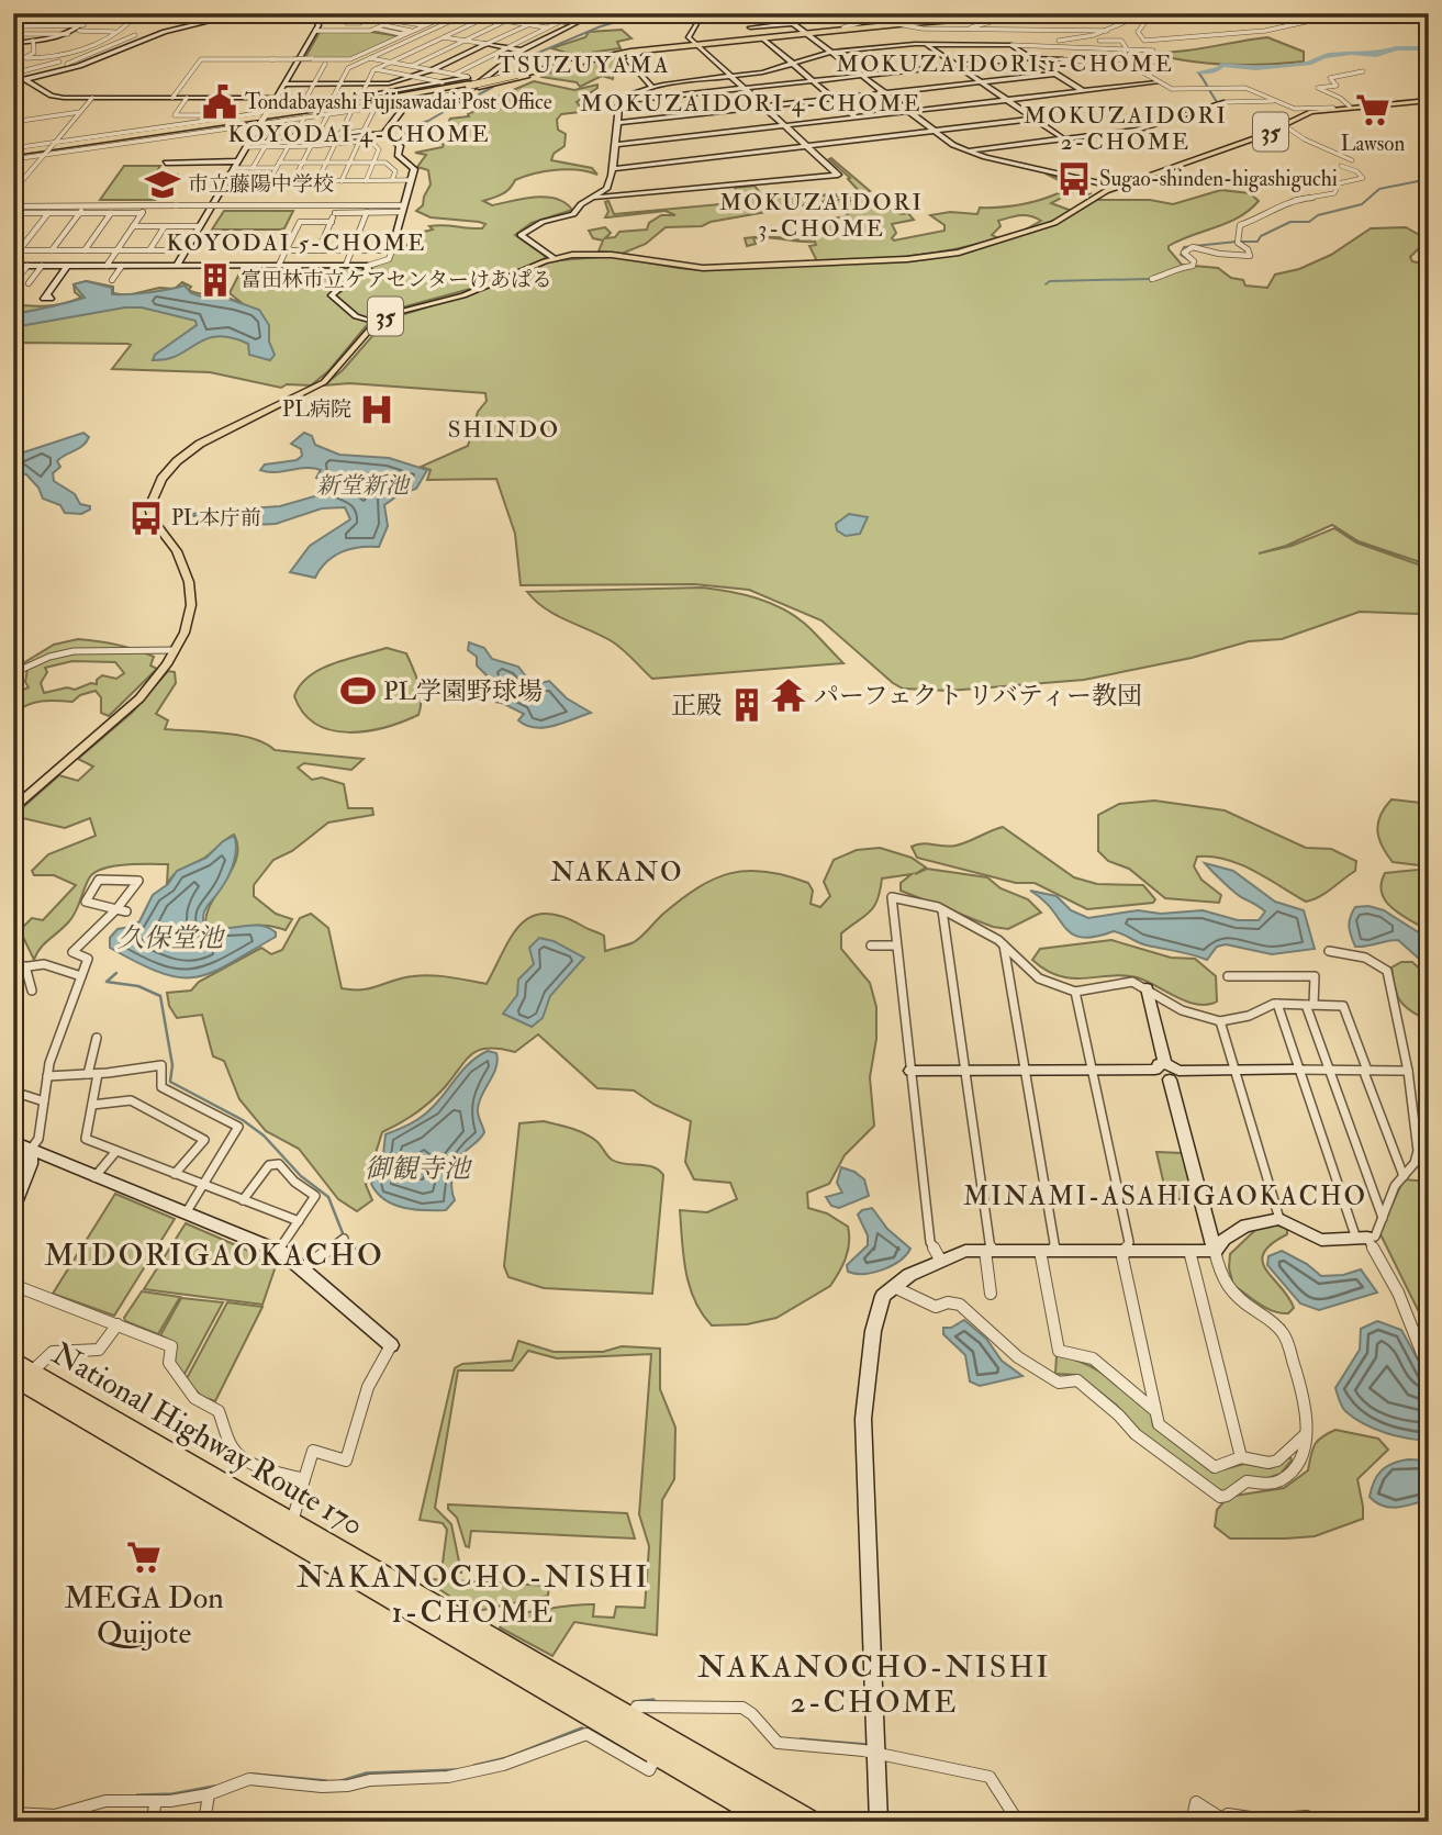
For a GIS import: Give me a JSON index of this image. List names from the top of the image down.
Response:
{
  "streets": {
    "highway": ["National Highway Route 170"],
    "main road": ["35"]
  },
  "districts": [
    "MOKUZAIDORI 1-CHOME",
    "TSUZUYAMA",
    "MOKUZAIDORI 4-CHOME",
    "MOKUZAIDORI 2-CHOME",
    "KOYODAI 4-CHOME",
    "MOKUZAIDORI 3-CHOME",
    "KOYODAI 5-CHOME",
    "SHINDO",
    "NAKANO",
    "MINAMI-ASAHIGAOKACHO",
    "MIDORIGAOKACHO",
    "NAKANOCHO-NISHI 1-CHOME",
    "NAKANOCHO-NISHI 2-CHOME"
  ],
  "water": ["新堂新池", "久保堂池", "御観寺池"],
  "places": {
    "public building": ["Tondabayashi Fujisawadai Post Office"],
    "supermarket": ["Lawson", "MEGA Don Quijote"],
    "bus stop": ["Sugao-shinden-higashiguchi", "PL本庁前"],
    "school or university": ["市立藤陽中学校"],
    "building": ["富田林市立ケアセンターけあぱる", "正殿"],
    "hospital": ["PL病院"],
    "sports": ["PL学園野球場"],
    "temple": ["パーフェクト リバティー教団"]
  }
}
